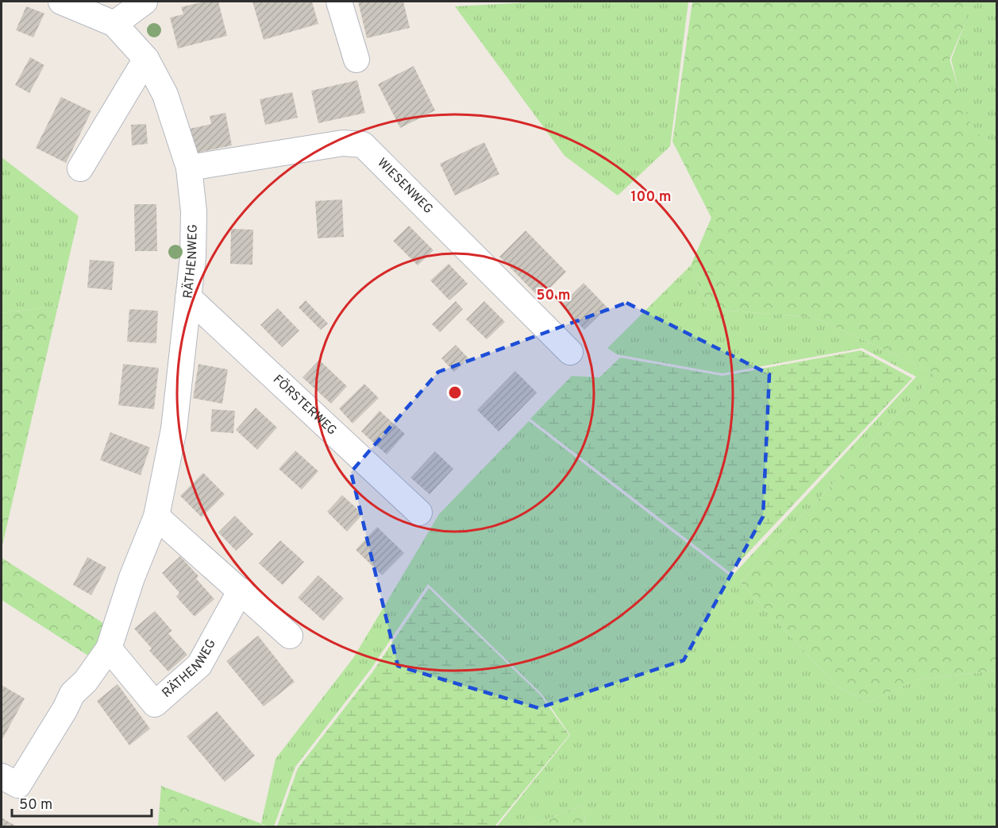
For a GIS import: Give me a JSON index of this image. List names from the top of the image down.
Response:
{
  "streets": {
    "street": ["WIESENWEG", "RÄTHENWEG", "FÖRSTERWEG"]
  },
  "crossings": [
    ["WIESENWEG", "RÄTHENWEG"],
    ["RÄTHENWEG", "FÖRSTERWEG"]
  ],
  "scale_bar": "50 m",
  "rings": ["100 m", "50 m"]
}
